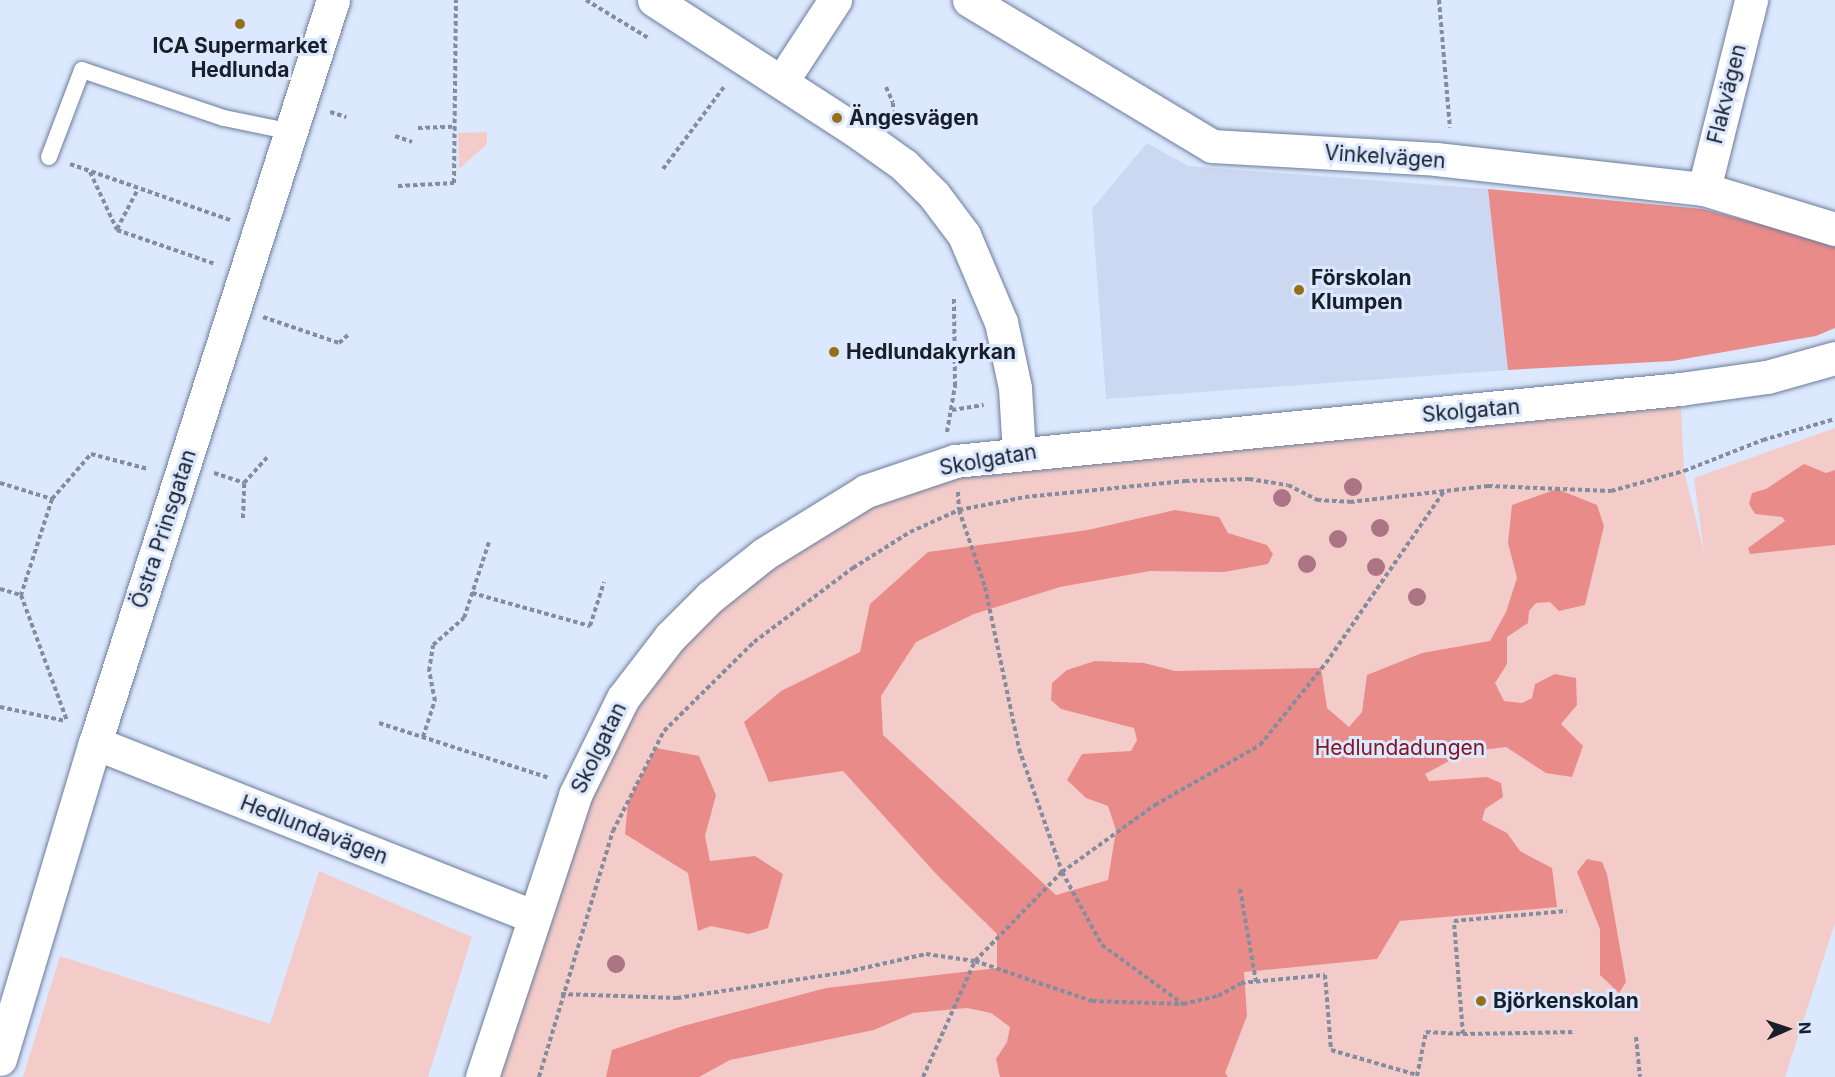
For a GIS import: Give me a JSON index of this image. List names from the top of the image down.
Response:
{
  "streets": {
    "street": [
      "Flakvägen",
      "Vinkelvägen",
      "Skolgatan",
      "Östra Prinsgatan",
      "Hedlundavägen"
    ]
  },
  "crossings": [
    ["Flakvägen", "Vinkelvägen"],
    ["Skolgatan", "Hedlundavägen"],
    ["Östra Prinsgatan", "Hedlundavägen"]
  ],
  "parks": ["Hedlundadungen"],
  "places": [
    "ICA Supermarket Hedlunda",
    "Ängesvägen",
    "Förskolan Klumpen",
    "Hedlundakyrkan",
    "Björkenskolan"
  ],
  "north": "right"
}
